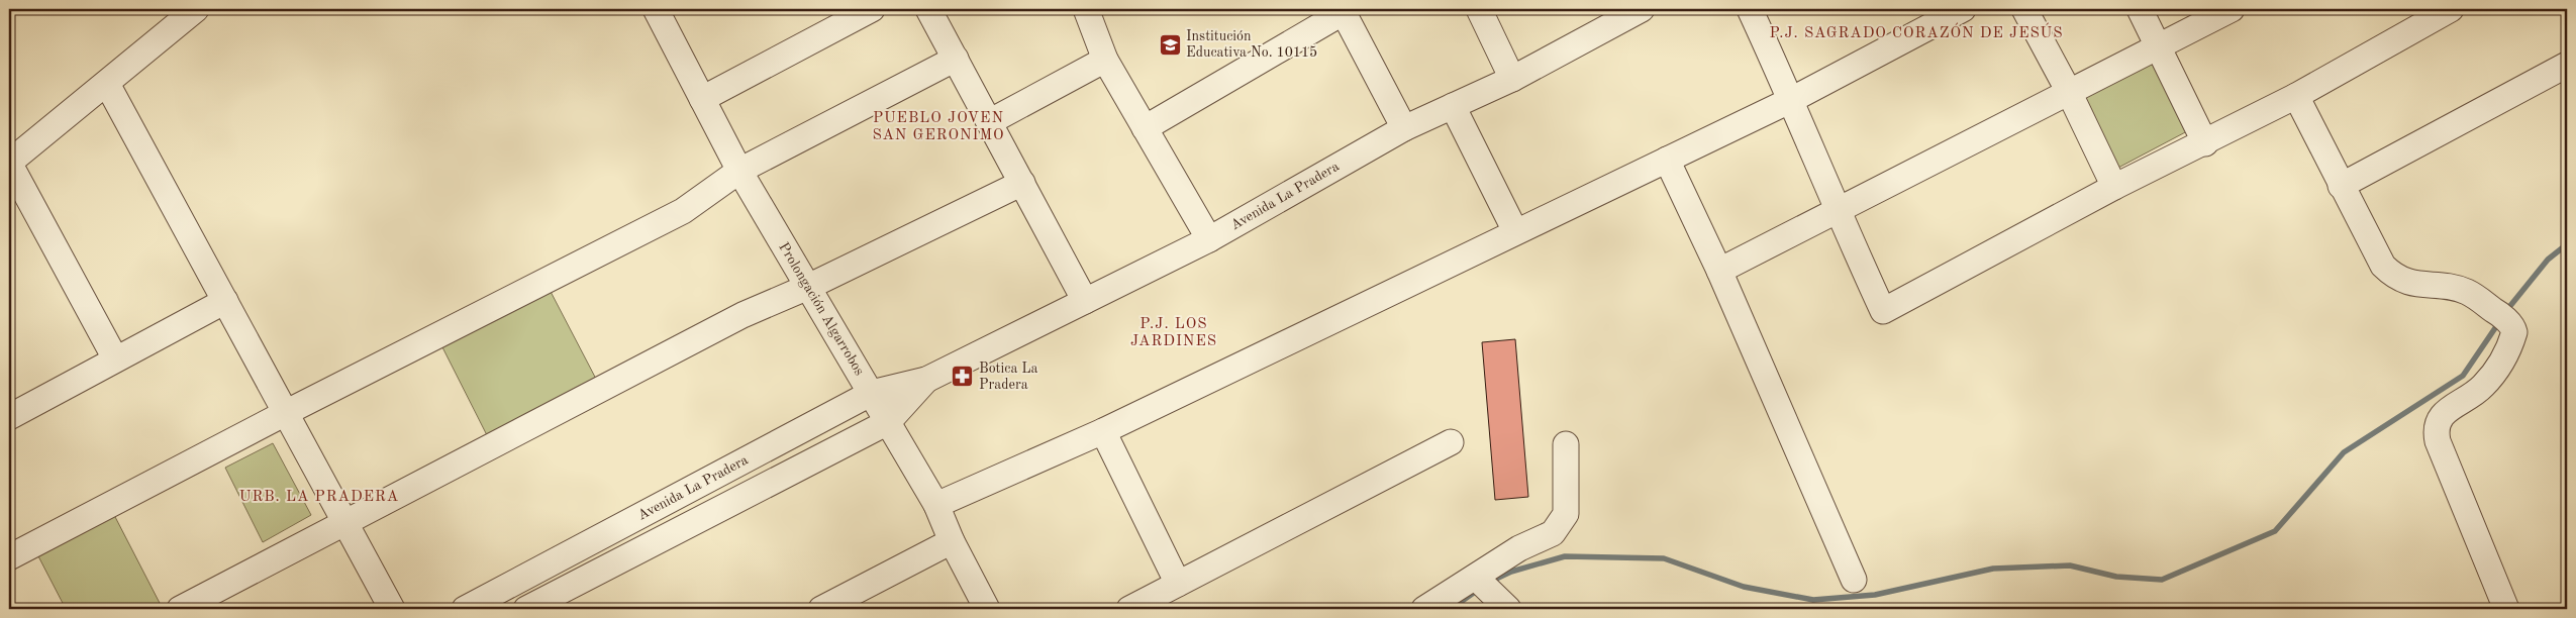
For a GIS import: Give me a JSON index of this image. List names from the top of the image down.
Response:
{
  "streets": {
    "street": ["Avenida La Pradera", "Prolongación Algarrobos"]
  },
  "crossings": [
    ["Avenida La Pradera", "Prolongación Algarrobos"]
  ],
  "districts": [
    "P.J. SAGRADO CORAZÓN DE JESÚS",
    "PUEBLO JOVEN SAN GERONIMO",
    "P.J. LOS JARDINES",
    "URB. LA PRADERA"
  ],
  "places": {
    "school or university": ["Institución Educativa No. 10115"],
    "pharmacy": ["Botica La Pradera"]
  }
}
